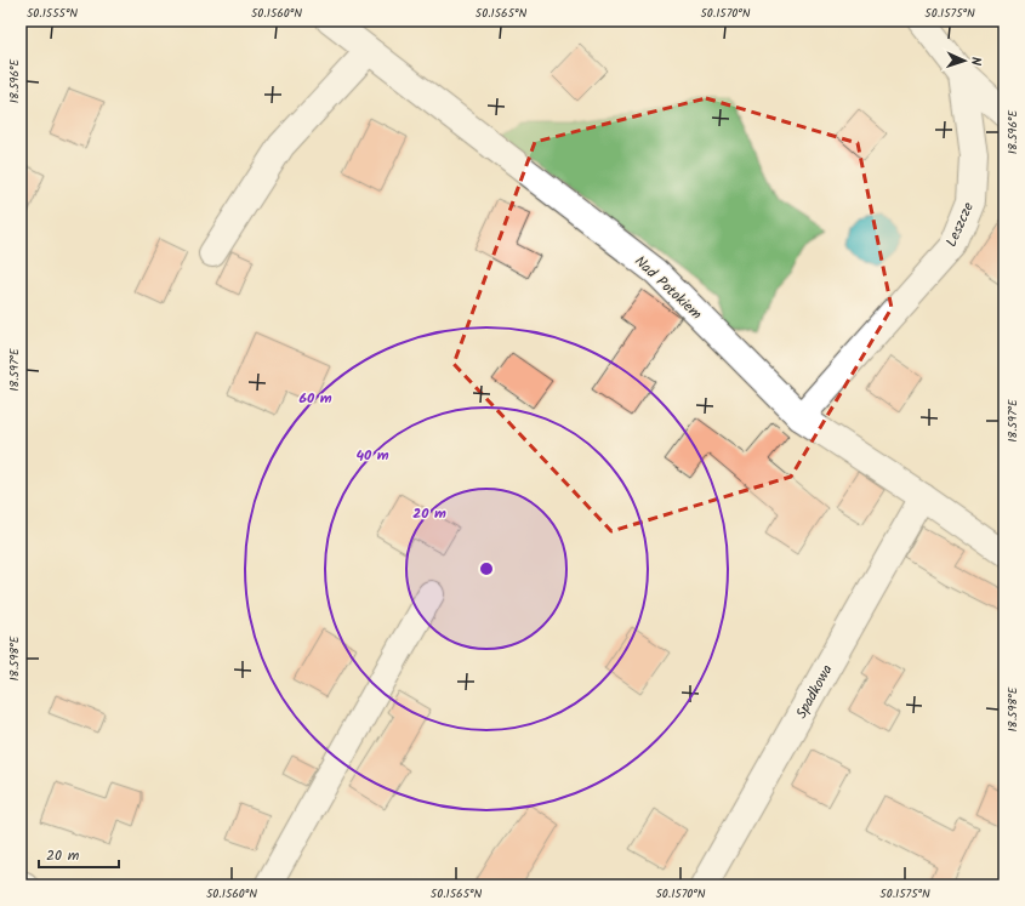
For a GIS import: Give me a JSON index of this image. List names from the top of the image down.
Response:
{
  "streets": {
    "street": ["Leszcze", "Nad Potokiem", "Spadkowa"]
  },
  "crossings": [
    ["Leszcze", "Nad Potokiem"],
    ["Nad Potokiem", "Spadkowa"]
  ],
  "scale_bar": "20 m",
  "north": "right",
  "coordinates": [
    "50.1555°N",
    "50.1560°N",
    "50.1565°N",
    "50.1570°N",
    "50.1575°N",
    "18.596°E",
    "18.597°E",
    "18.598°E"
  ],
  "rings": ["60 m", "40 m", "20 m"]
}
